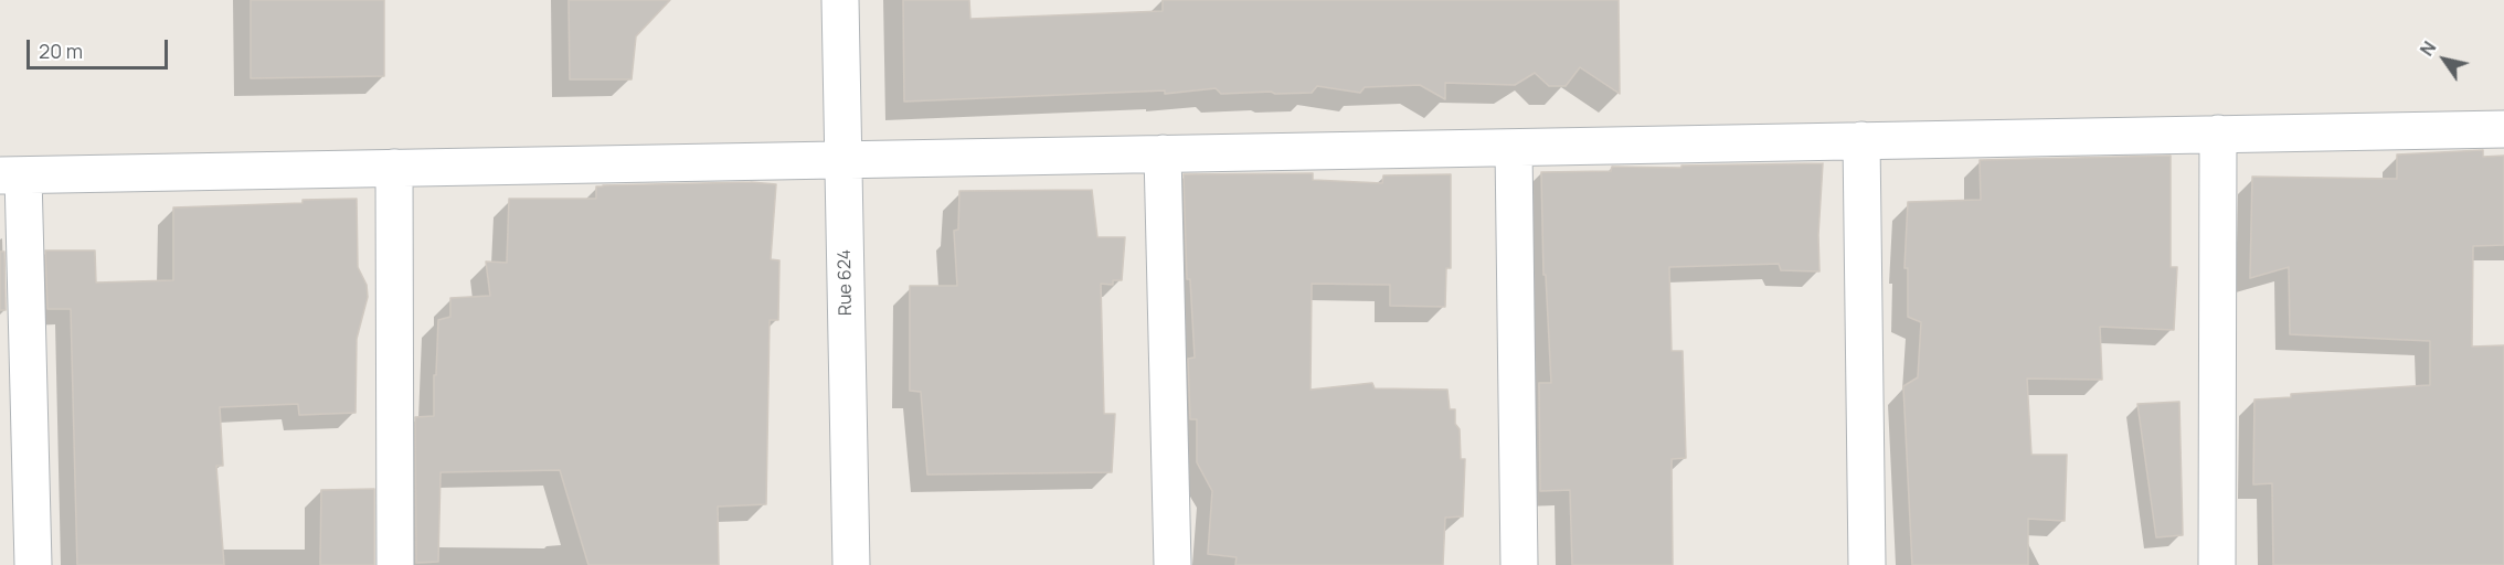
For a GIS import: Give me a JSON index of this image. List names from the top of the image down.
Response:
{
  "streets": {
    "street": ["Rue 624"]
  },
  "scale_bar": "20 m",
  "north": "top left"
}
